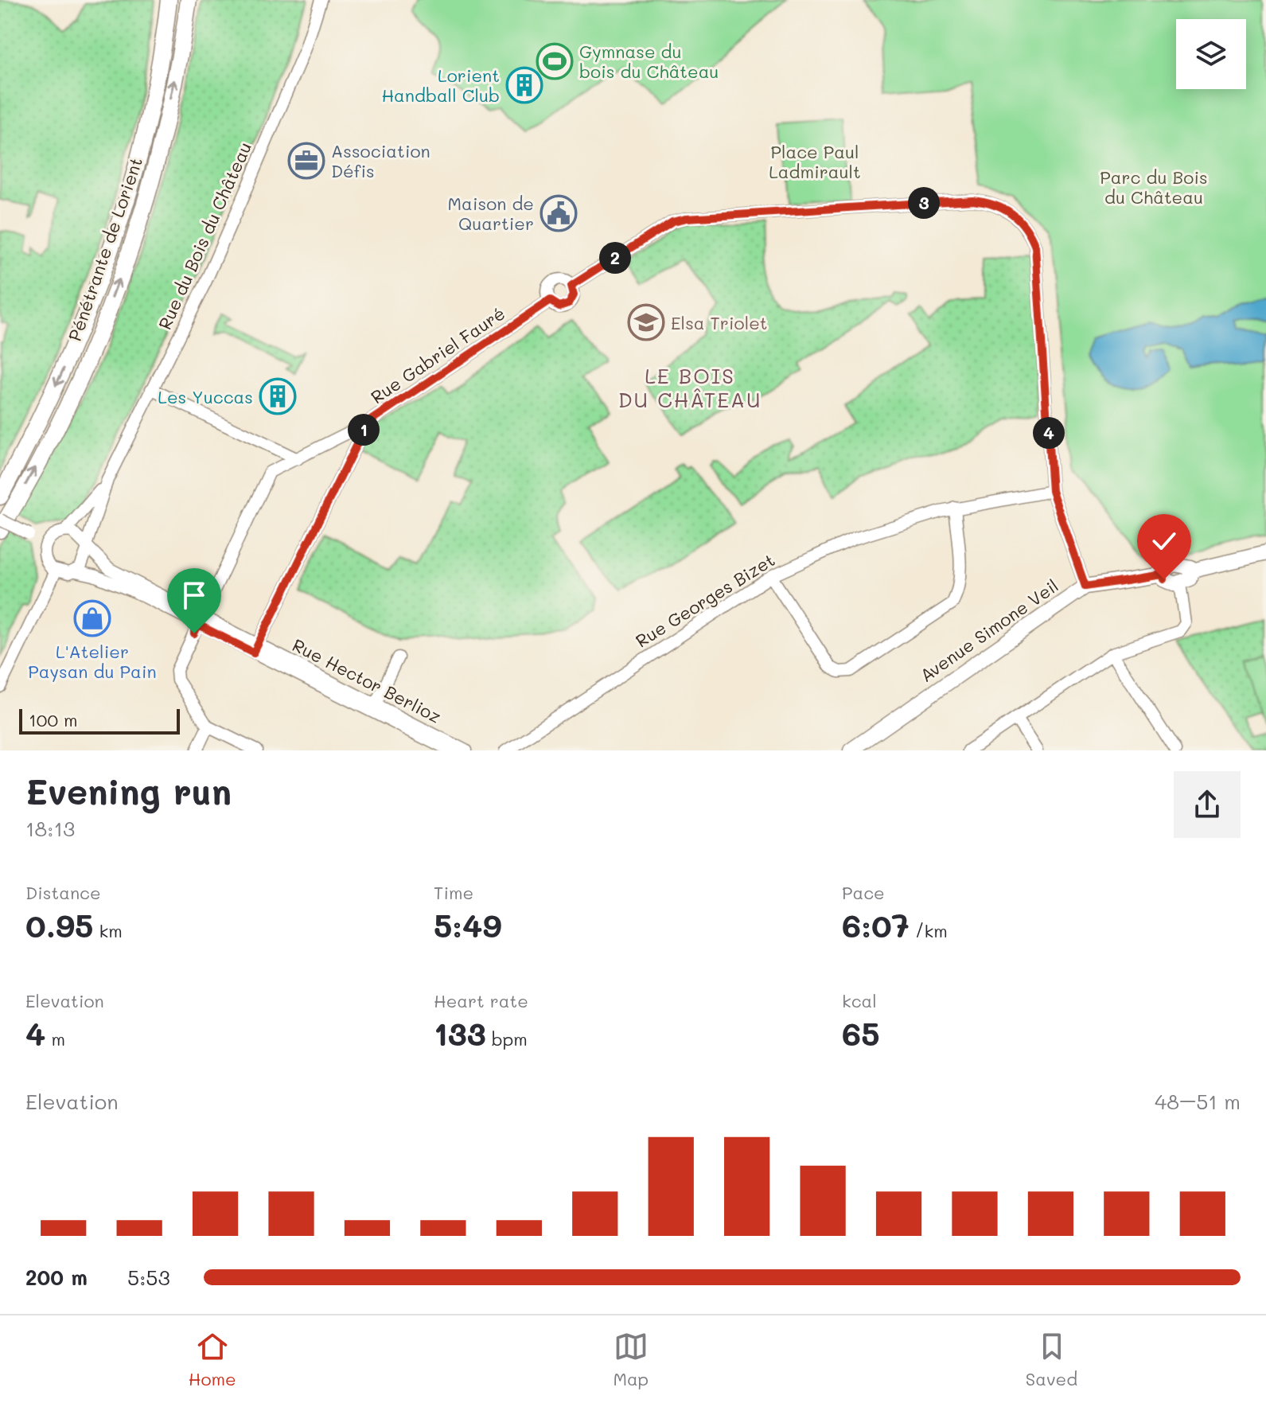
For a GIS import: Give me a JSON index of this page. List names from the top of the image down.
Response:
{
  "streets": {
    "highway": ["Pénétrante de Lorient"],
    "main road": ["Avenue Simone Veil"],
    "street": [
      "Rue du Bois du Château",
      "Rue Gabriel Fauré",
      "Rue Georges Bizet",
      "Rue Hector Berlioz"
    ]
  },
  "crossings": [
    ["Rue du Bois du Château", "Rue Hector Berlioz"],
    ["Rue Gabriel Fauré", "Rue Hector Berlioz"]
  ],
  "districts": ["LE BOIS DU CHÂTEAU"],
  "parks": ["Place Paul Ladmirault", "Parc du Bois du Château"],
  "places": {
    "sports": ["Gymnase du bois du Château"],
    "building": ["Lorient Handball Club", "Les Yuccas"],
    "office": ["Association Défis"],
    "public building": ["Maison de Quartier"],
    "school or university": ["Elsa Triolet"],
    "shop": ["L'Atelier Paysan du Pain"]
  },
  "scale_bar": "100 m",
  "page": {
    "pins": [
      "3",
      "2",
      "1",
      "4"
    ],
    "scale": "100 m",
    "heading": ["Evening run", "18:13"],
    "stats": [
      ["Distance", "0.95 km"],
      ["Time", "5:49"],
      ["Pace", "6:07 /km"],
      ["Elevation", "4 m"],
      ["Heart rate", "133 bpm"],
      ["kcal", "65"]
    ],
    "chart": ["Elevation", "48–51 m"],
    "list": [
      {
        "name": "200 m",
        "note": "5:53"
      }
    ],
    "tabs": ["Home", "Map", "Saved"]
  }
}
